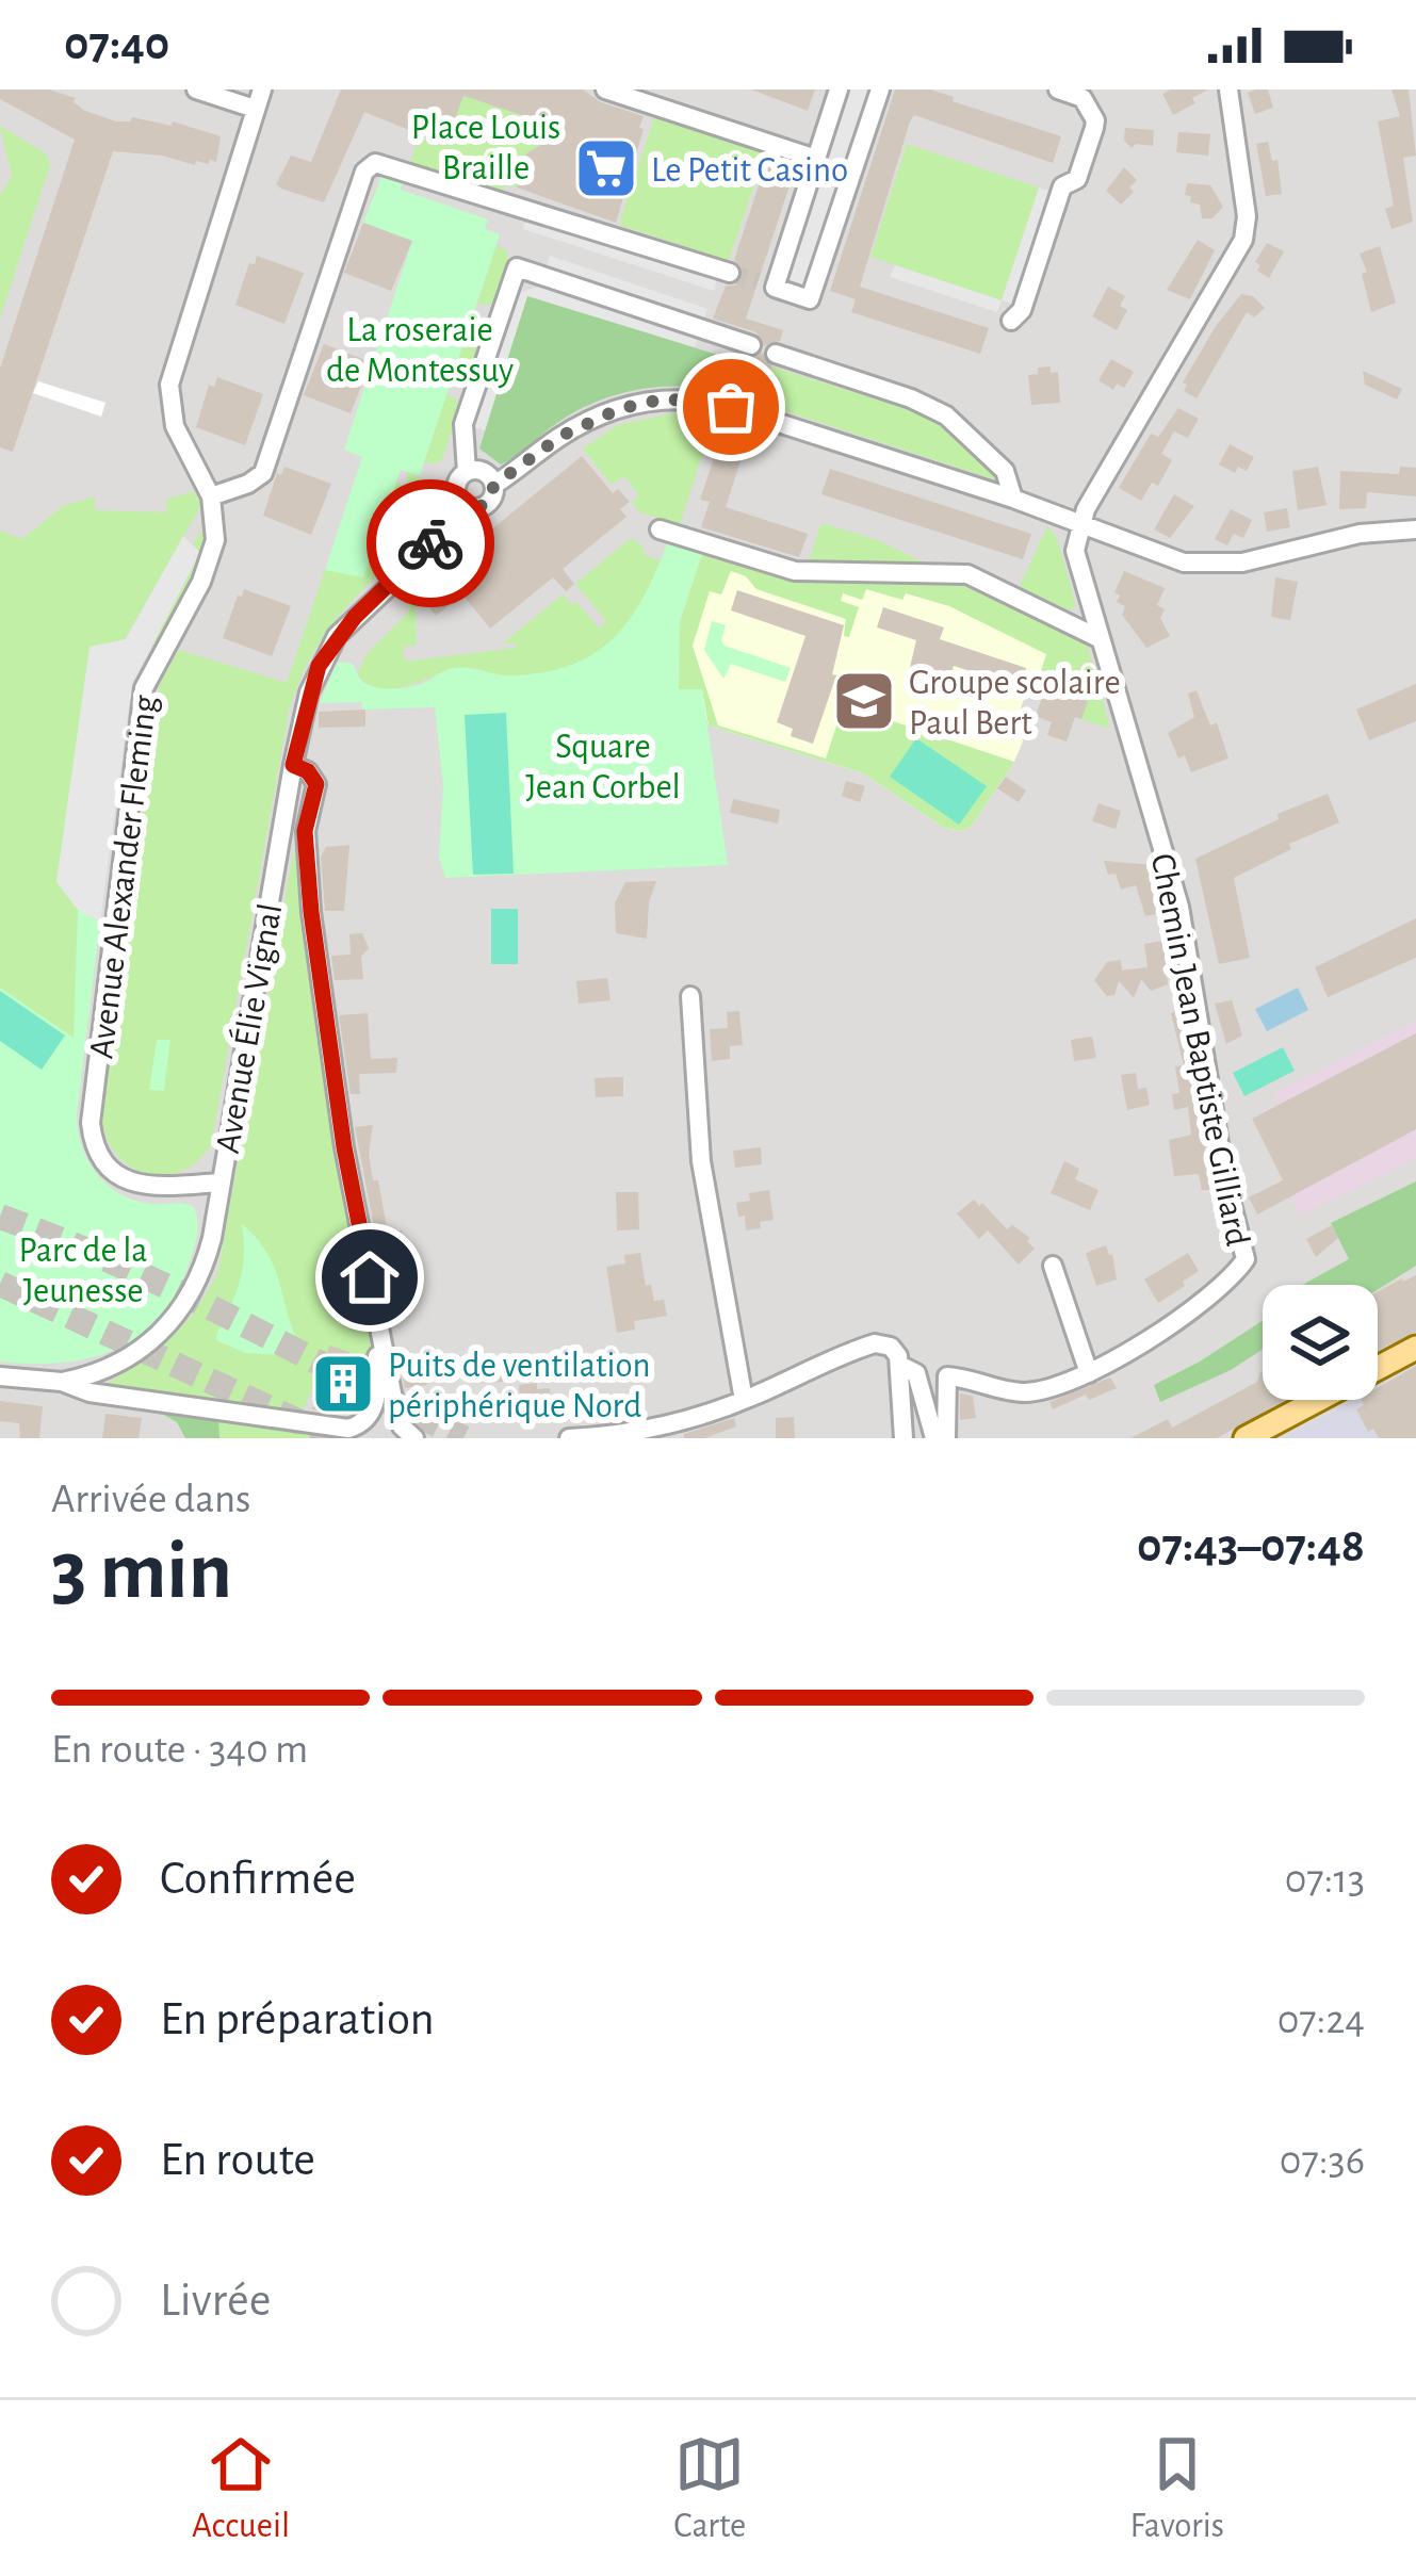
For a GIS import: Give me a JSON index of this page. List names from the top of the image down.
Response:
{
  "streets": {
    "street": ["Avenue Alexander Fleming", "Avenue Élie Vignal", "Chemin Jean Baptiste Gilliard"]
  },
  "crossings": [
    ["Avenue Alexander Fleming", "Avenue Élie Vignal"]
  ],
  "parks": [
    "Place Louis Braille",
    "La roseraie de Montessuy",
    "Square Jean Corbel",
    "Parc de la Jeunesse"
  ],
  "places": {
    "supermarket": ["Le Petit Casino"],
    "school or university": ["Groupe scolaire Paul Bert"],
    "building": ["Puits de ventilation périphérique Nord"]
  },
  "page": {
    "status": "07:40",
    "heading": ["3 min", "Arrivée dans", "07:43–07:48"],
    "bar": "En route · 340 m",
    "list": [
      ["Confirmée", "07:13"],
      ["En préparation", "07:24"],
      ["En route", "07:36"],
      "Livrée"
    ],
    "tabs": ["Accueil", "Carte", "Favoris"]
  }
}
